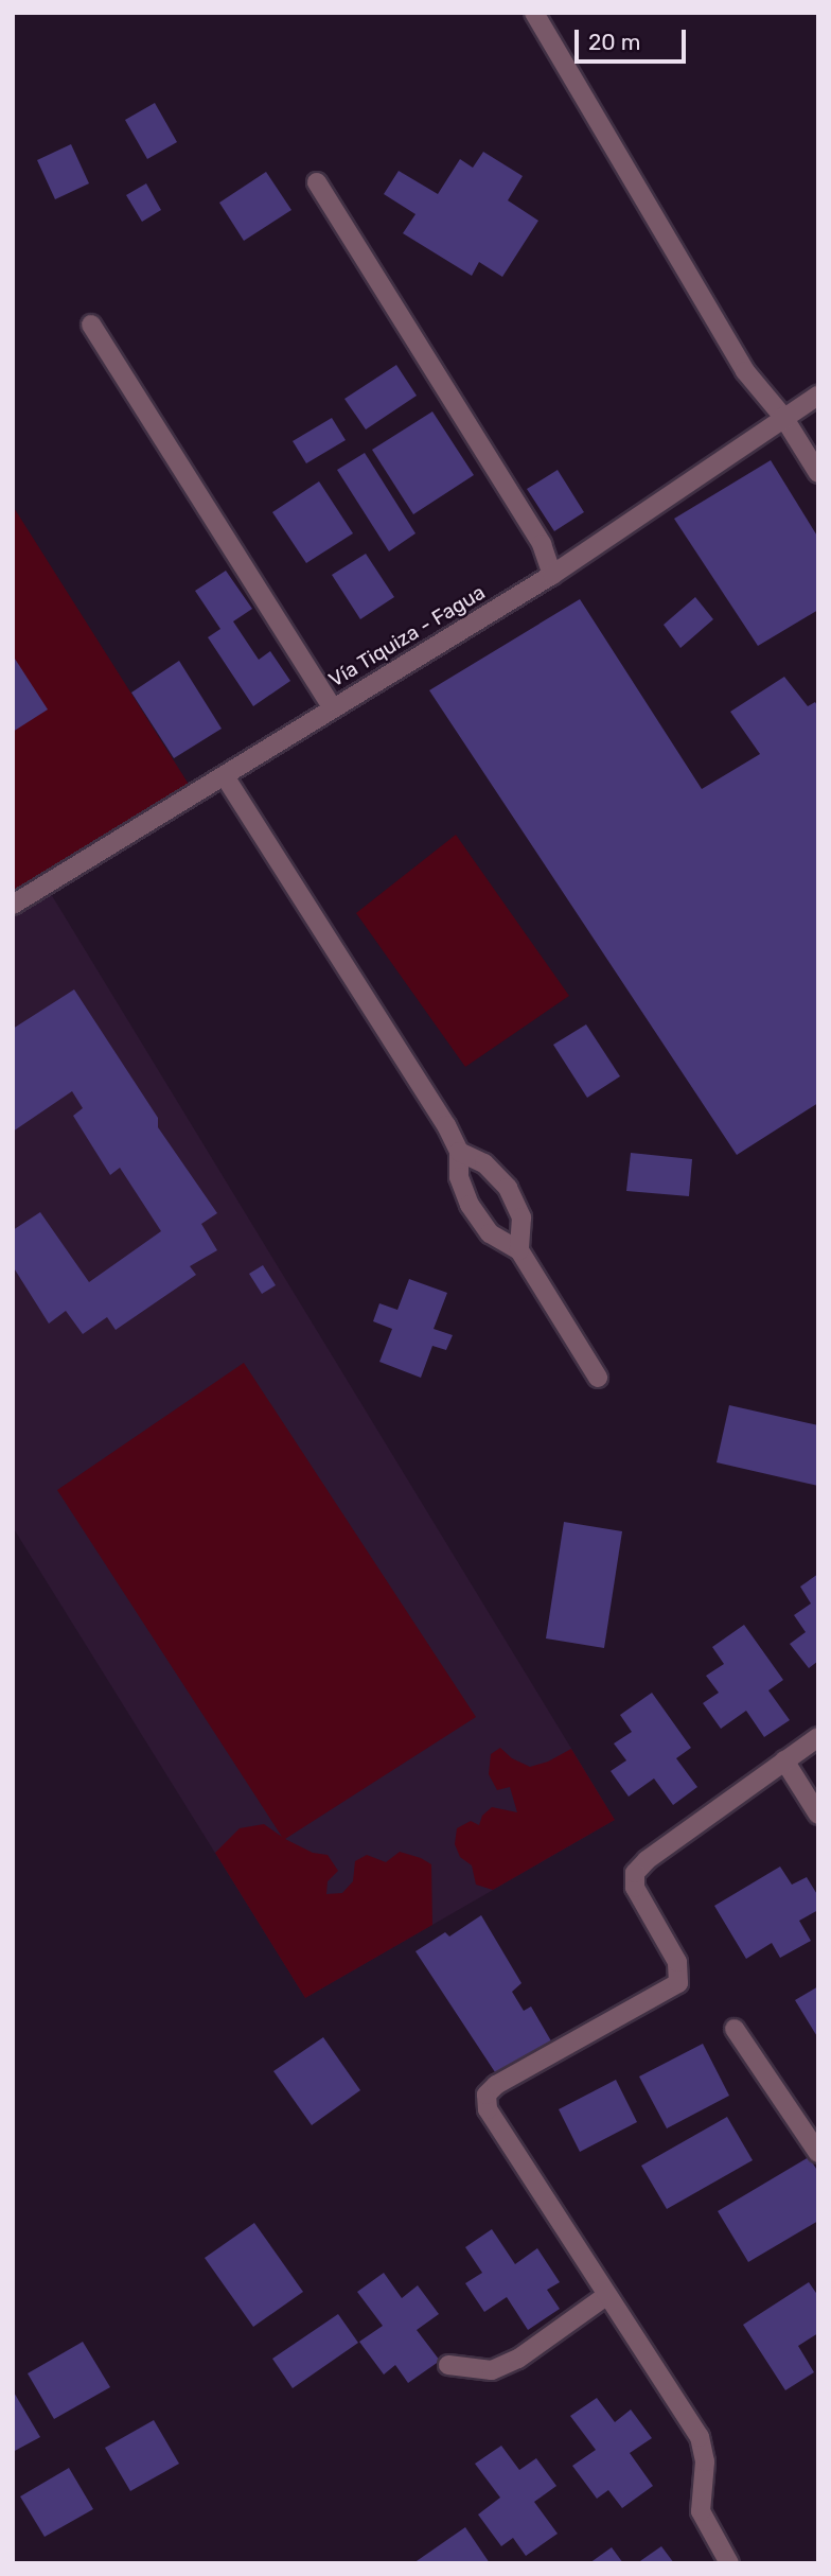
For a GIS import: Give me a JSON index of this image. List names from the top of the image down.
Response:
{
  "streets": {
    "street": ["Vía Tiquiza - Fagua"]
  },
  "scale_bar": "20 m"
}
